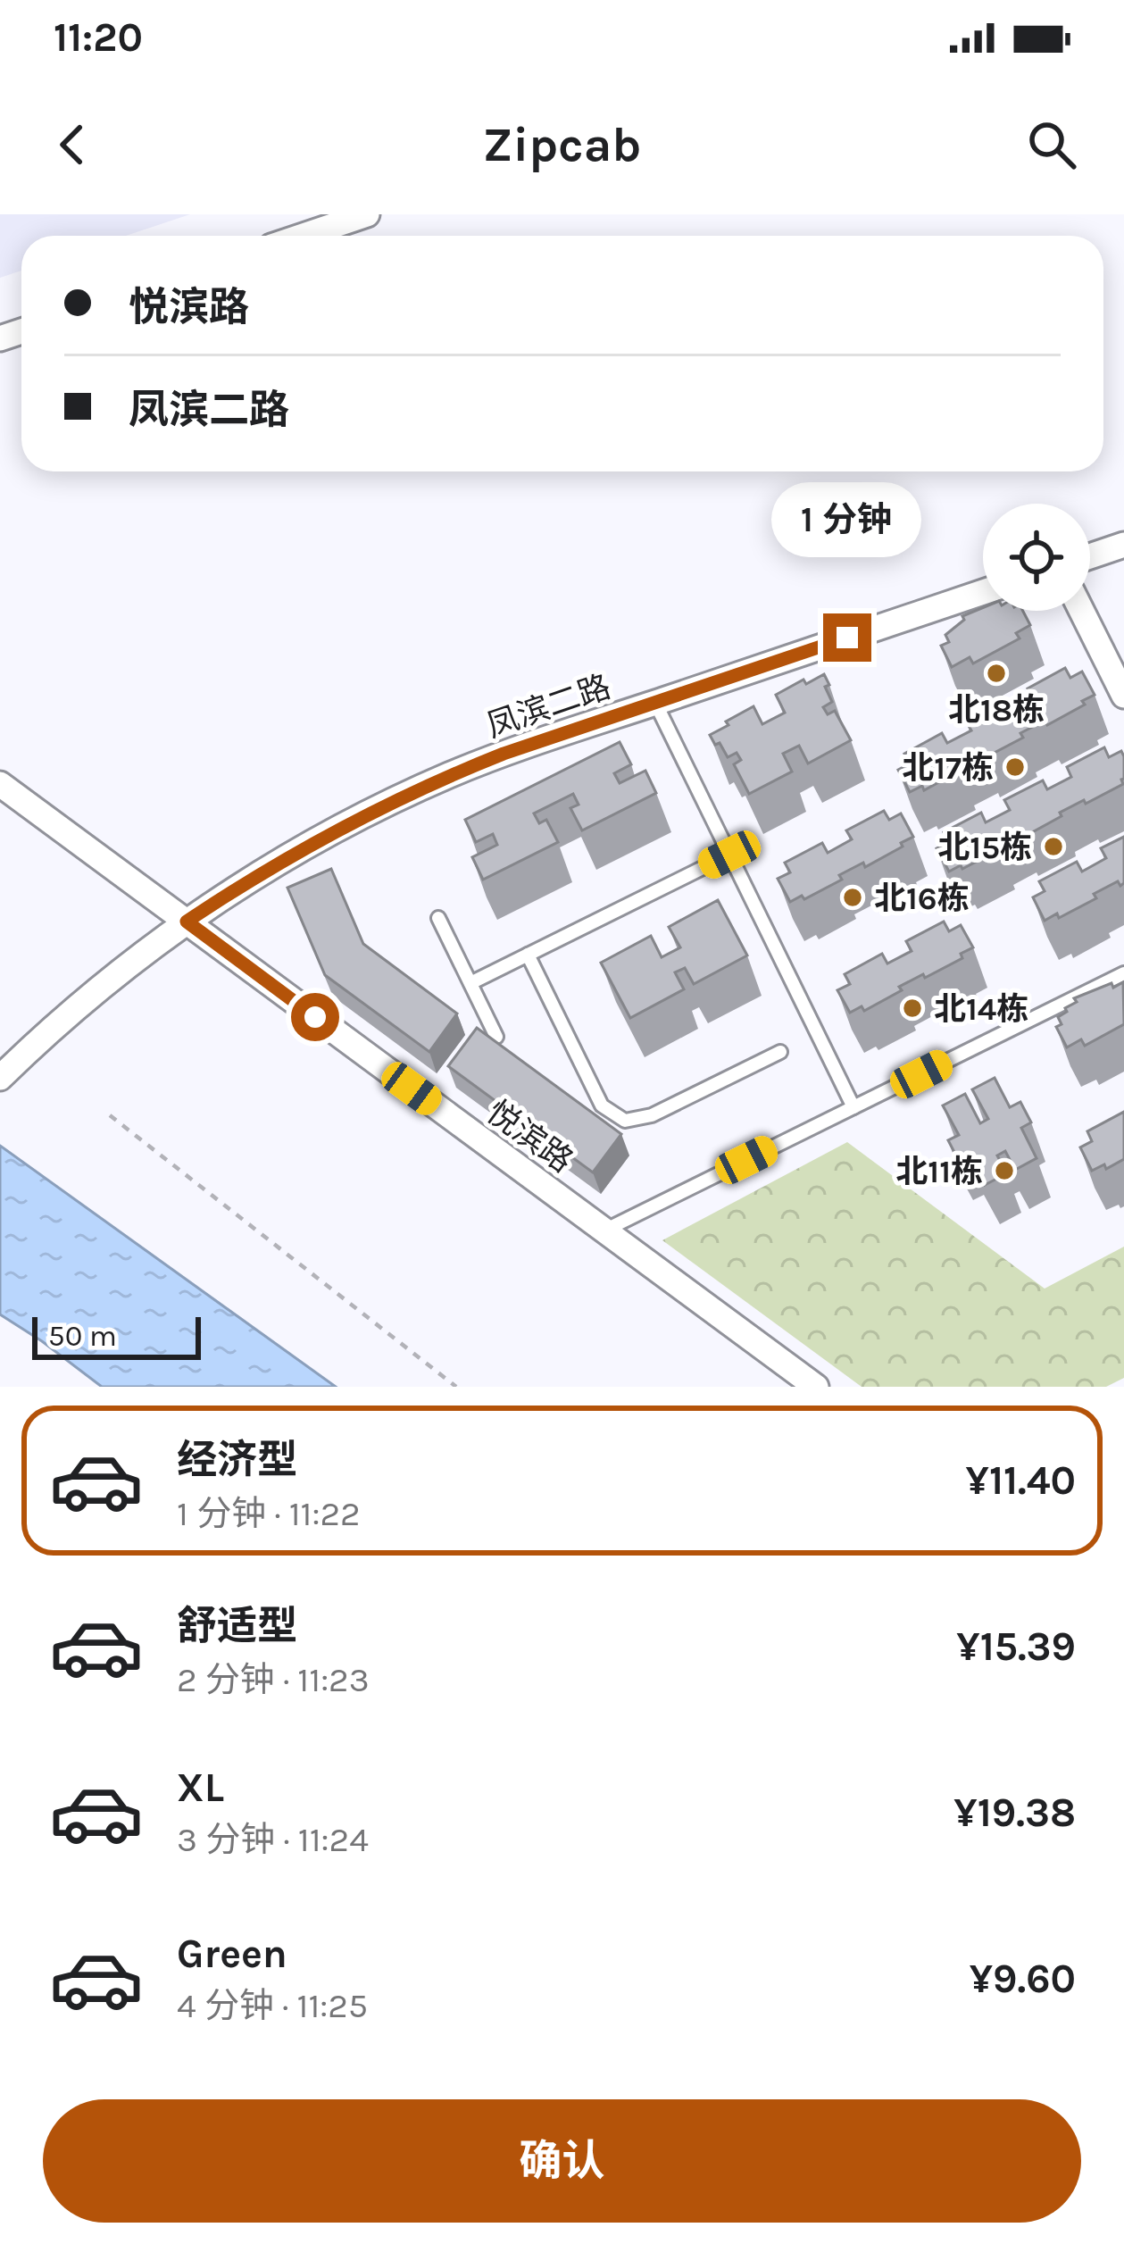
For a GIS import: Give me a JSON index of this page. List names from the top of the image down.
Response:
{
  "streets": {
    "street": ["凤滨二路", "悦滨路"]
  },
  "crossings": [
    ["凤滨二路", "悦滨路"]
  ],
  "places": [
    "北18栋",
    "北17栋",
    "北15栋",
    "北16栋",
    "北14栋",
    "北11栋"
  ],
  "scale_bar": "50 m",
  "page": {
    "status": "11:20",
    "header": "Zipcab",
    "banner": ["悦滨路", "凤滨二路"],
    "bubble": "1 分钟",
    "scale": "50 m",
    "list": [
      {
        "name": "经济型",
        "note": "1 分钟 · 11:22",
        "value": "¥11.40"
      },
      {
        "name": "舒适型",
        "note": "2 分钟 · 11:23",
        "value": "¥15.39"
      },
      {
        "name": "XL",
        "note": "3 分钟 · 11:24",
        "value": "¥19.38"
      },
      {
        "name": "Green",
        "note": "4 分钟 · 11:25",
        "value": "¥9.60"
      }
    ],
    "buttons": "确认"
  }
}
